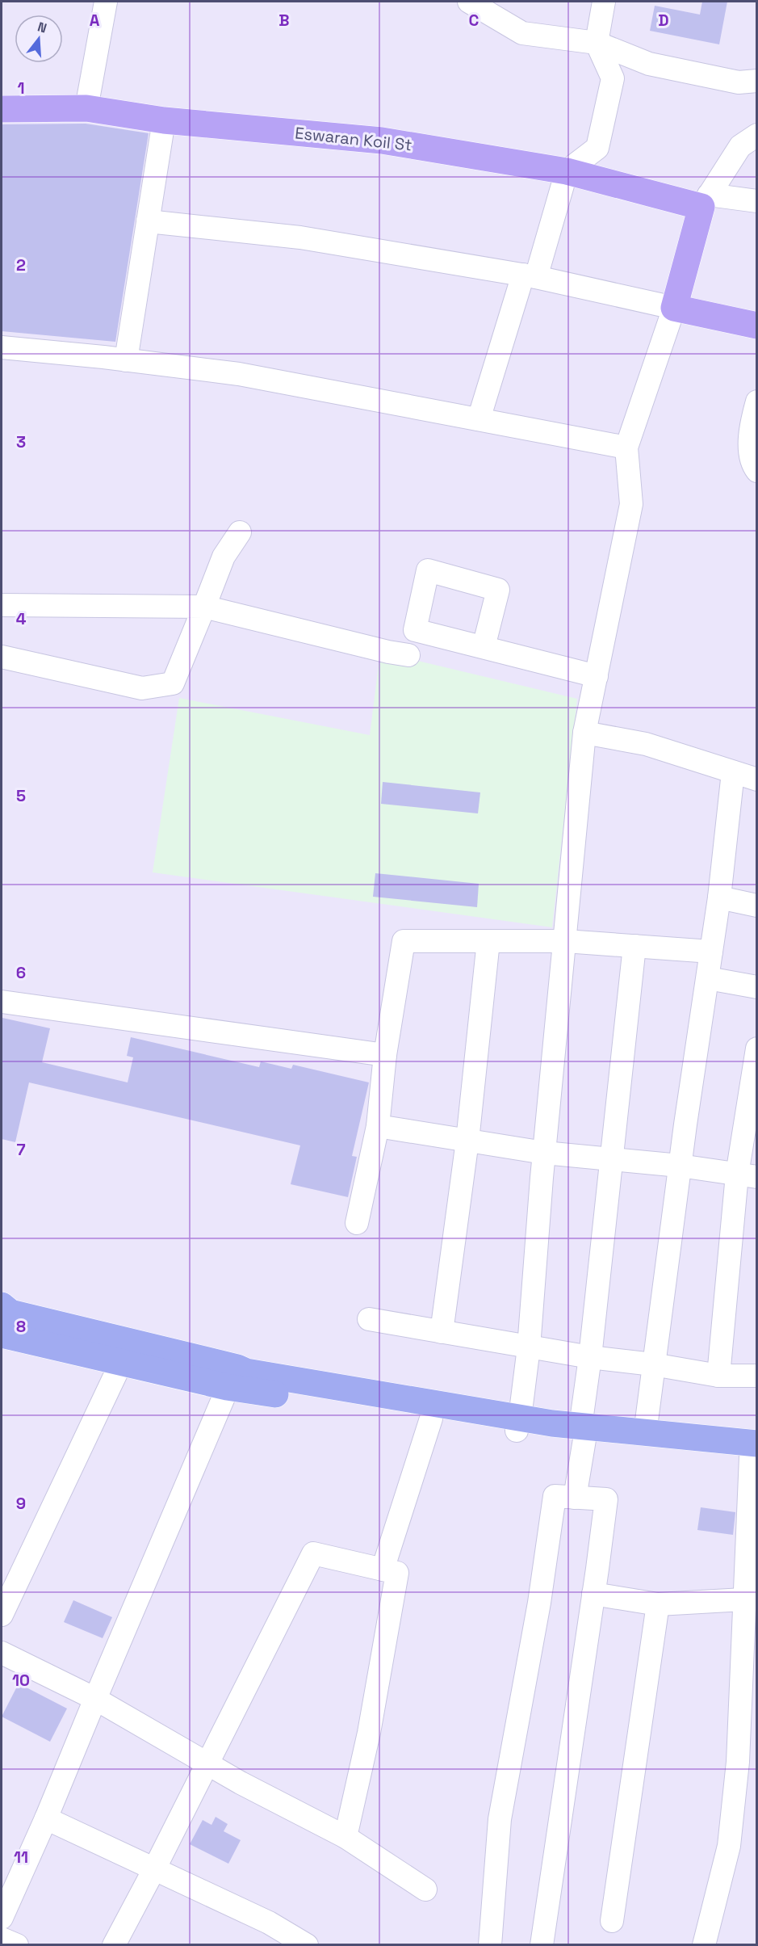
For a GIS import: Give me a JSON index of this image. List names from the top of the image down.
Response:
{
  "streets": {
    "main road": ["Eswaran Koil St"]
  },
  "north": "top",
  "grid": {
    "columns": [
      "A",
      "B",
      "C",
      "D"
    ],
    "rows": [
      "1",
      "2",
      "3",
      "4",
      "5",
      "6",
      "7",
      "8",
      "9",
      "10",
      "11"
    ]
  }
}
